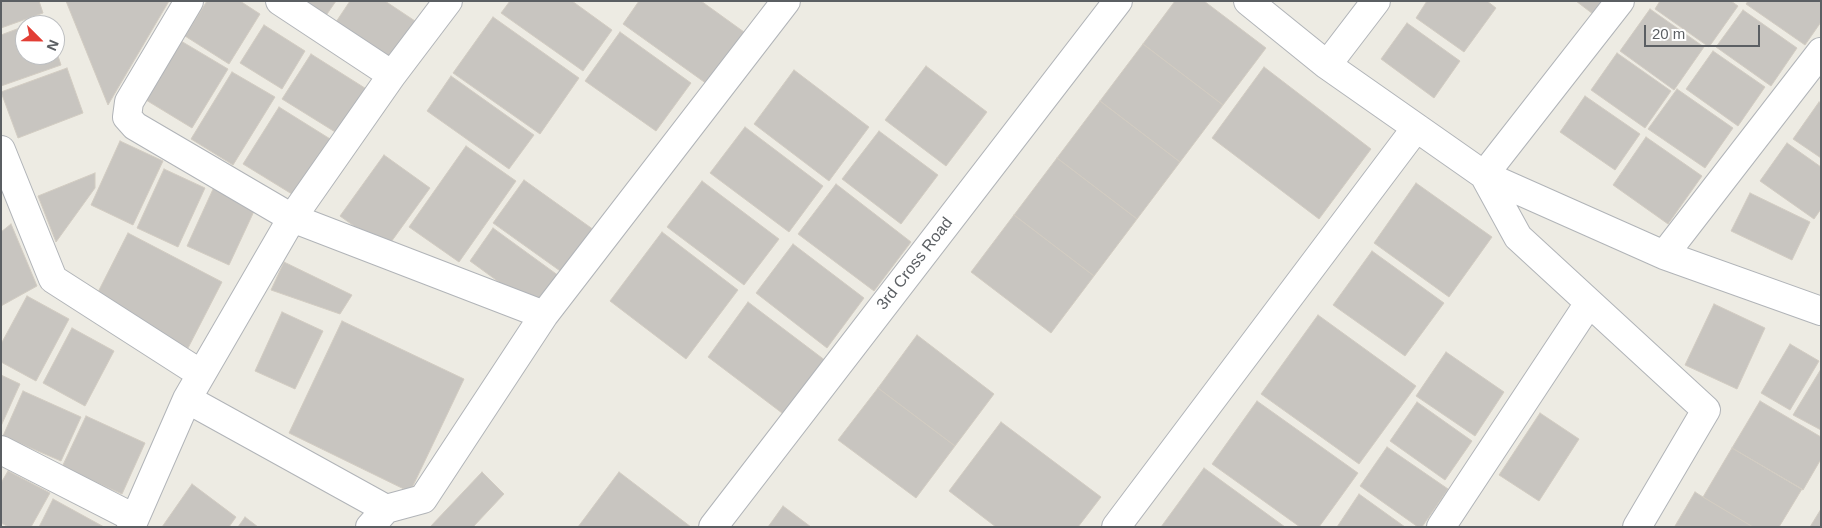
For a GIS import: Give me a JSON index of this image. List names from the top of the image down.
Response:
{
  "streets": {
    "street": ["3rd Cross Road"]
  },
  "scale_bar": "20 m",
  "north": "bottom right"
}
